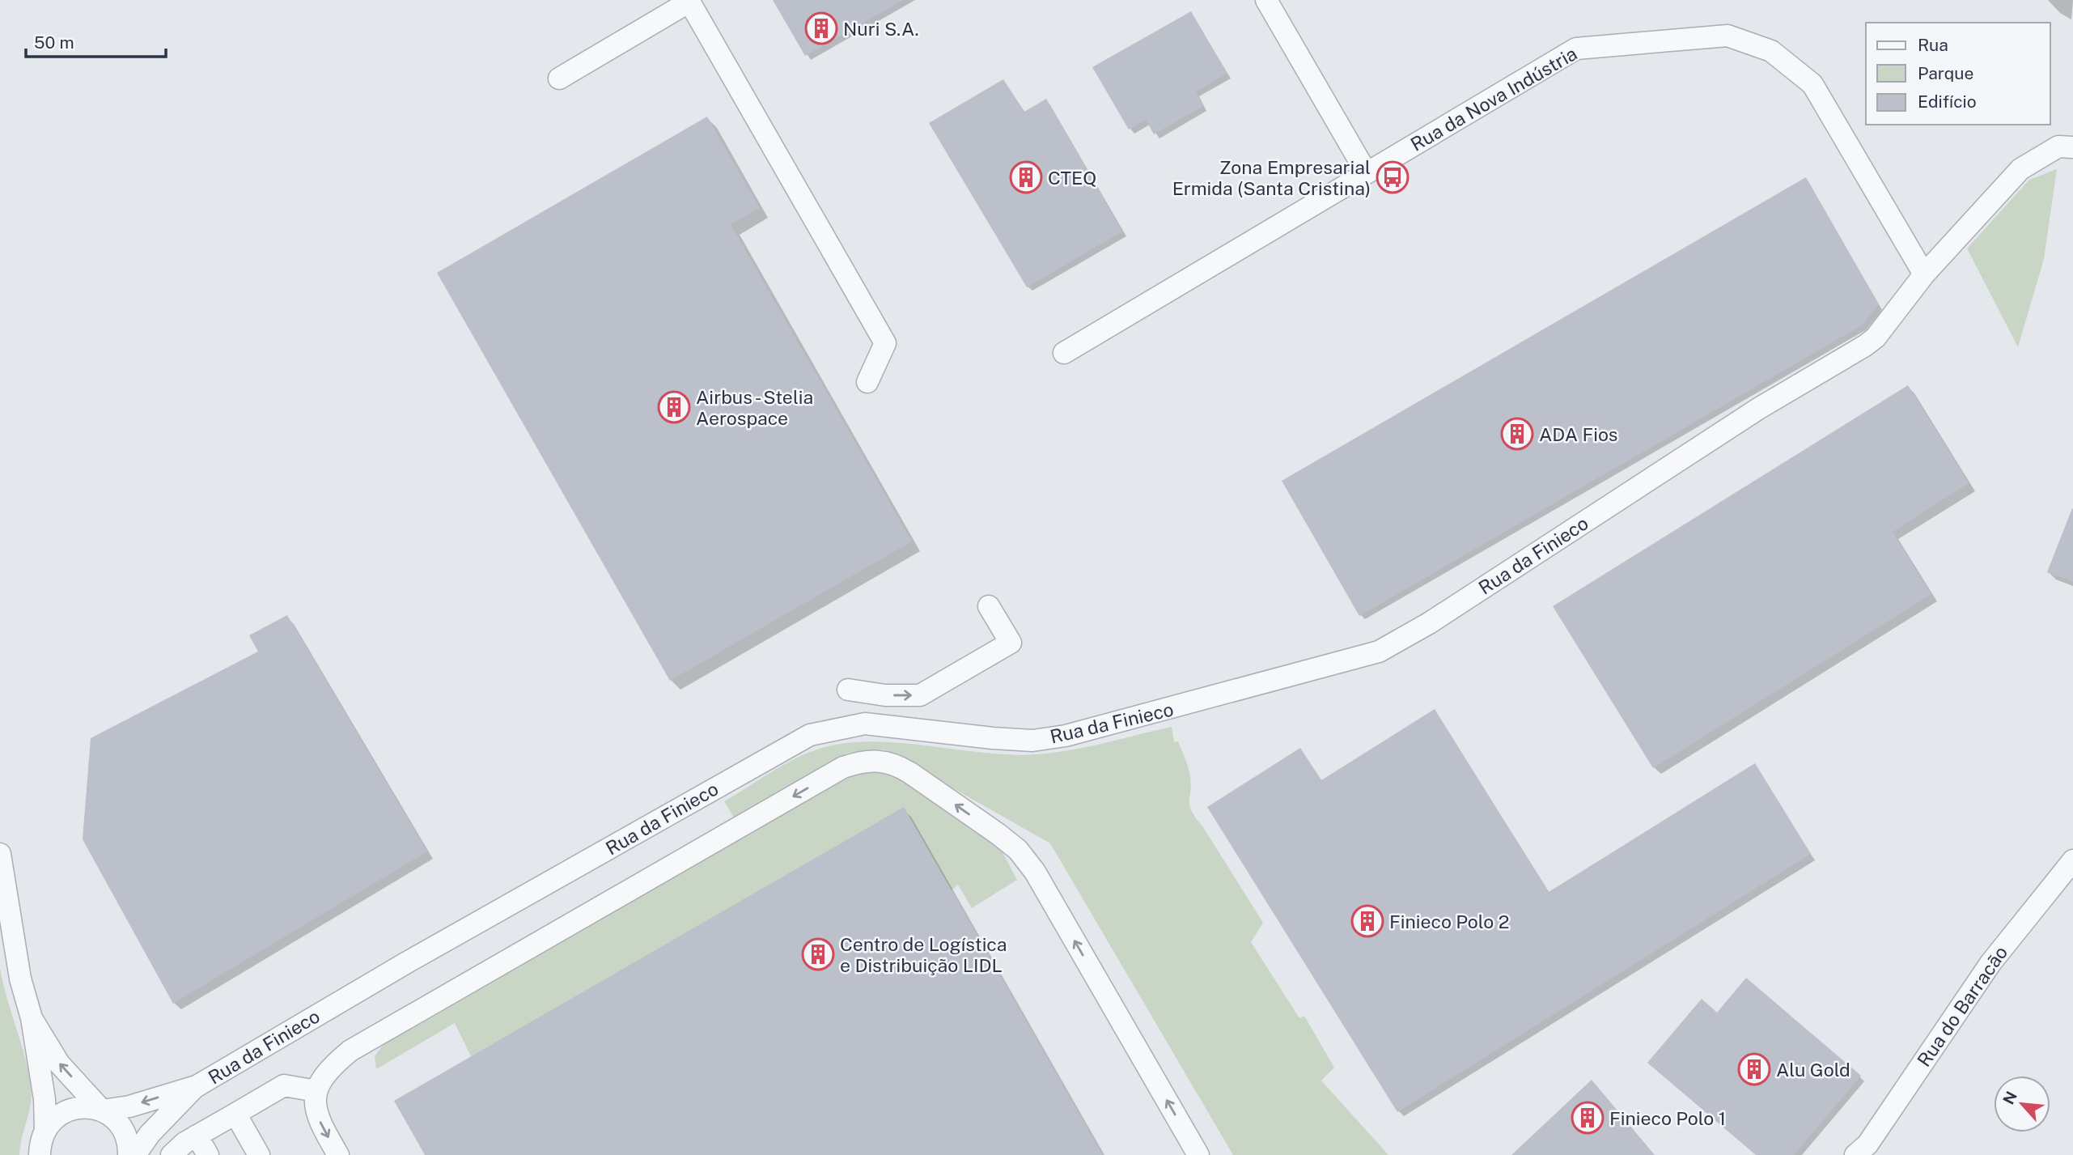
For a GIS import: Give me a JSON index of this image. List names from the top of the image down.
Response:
{
  "streets": {
    "street": ["Rua da Nova Indústria", "Rua da Finieco", "Rua do Barracão"]
  },
  "crossings": [
    ["Rua da Nova Indústria", "Rua da Finieco"]
  ],
  "places": {
    "building": [
      "Nuri S.A.",
      "CTEQ",
      "Airbus - Stelia Aerospace",
      "ADA Fios",
      "Finieco Polo 2",
      "Centro de Logística e Distribuição LIDL",
      "Alu Gold",
      "Finieco Polo 1"
    ],
    "bus stop": ["Zona Empresarial Ermida (Santa Cristina)"]
  },
  "legend": ["Rua", "Parque", "Edifício"],
  "scale_bar": "50 m",
  "north": "top left"
}
